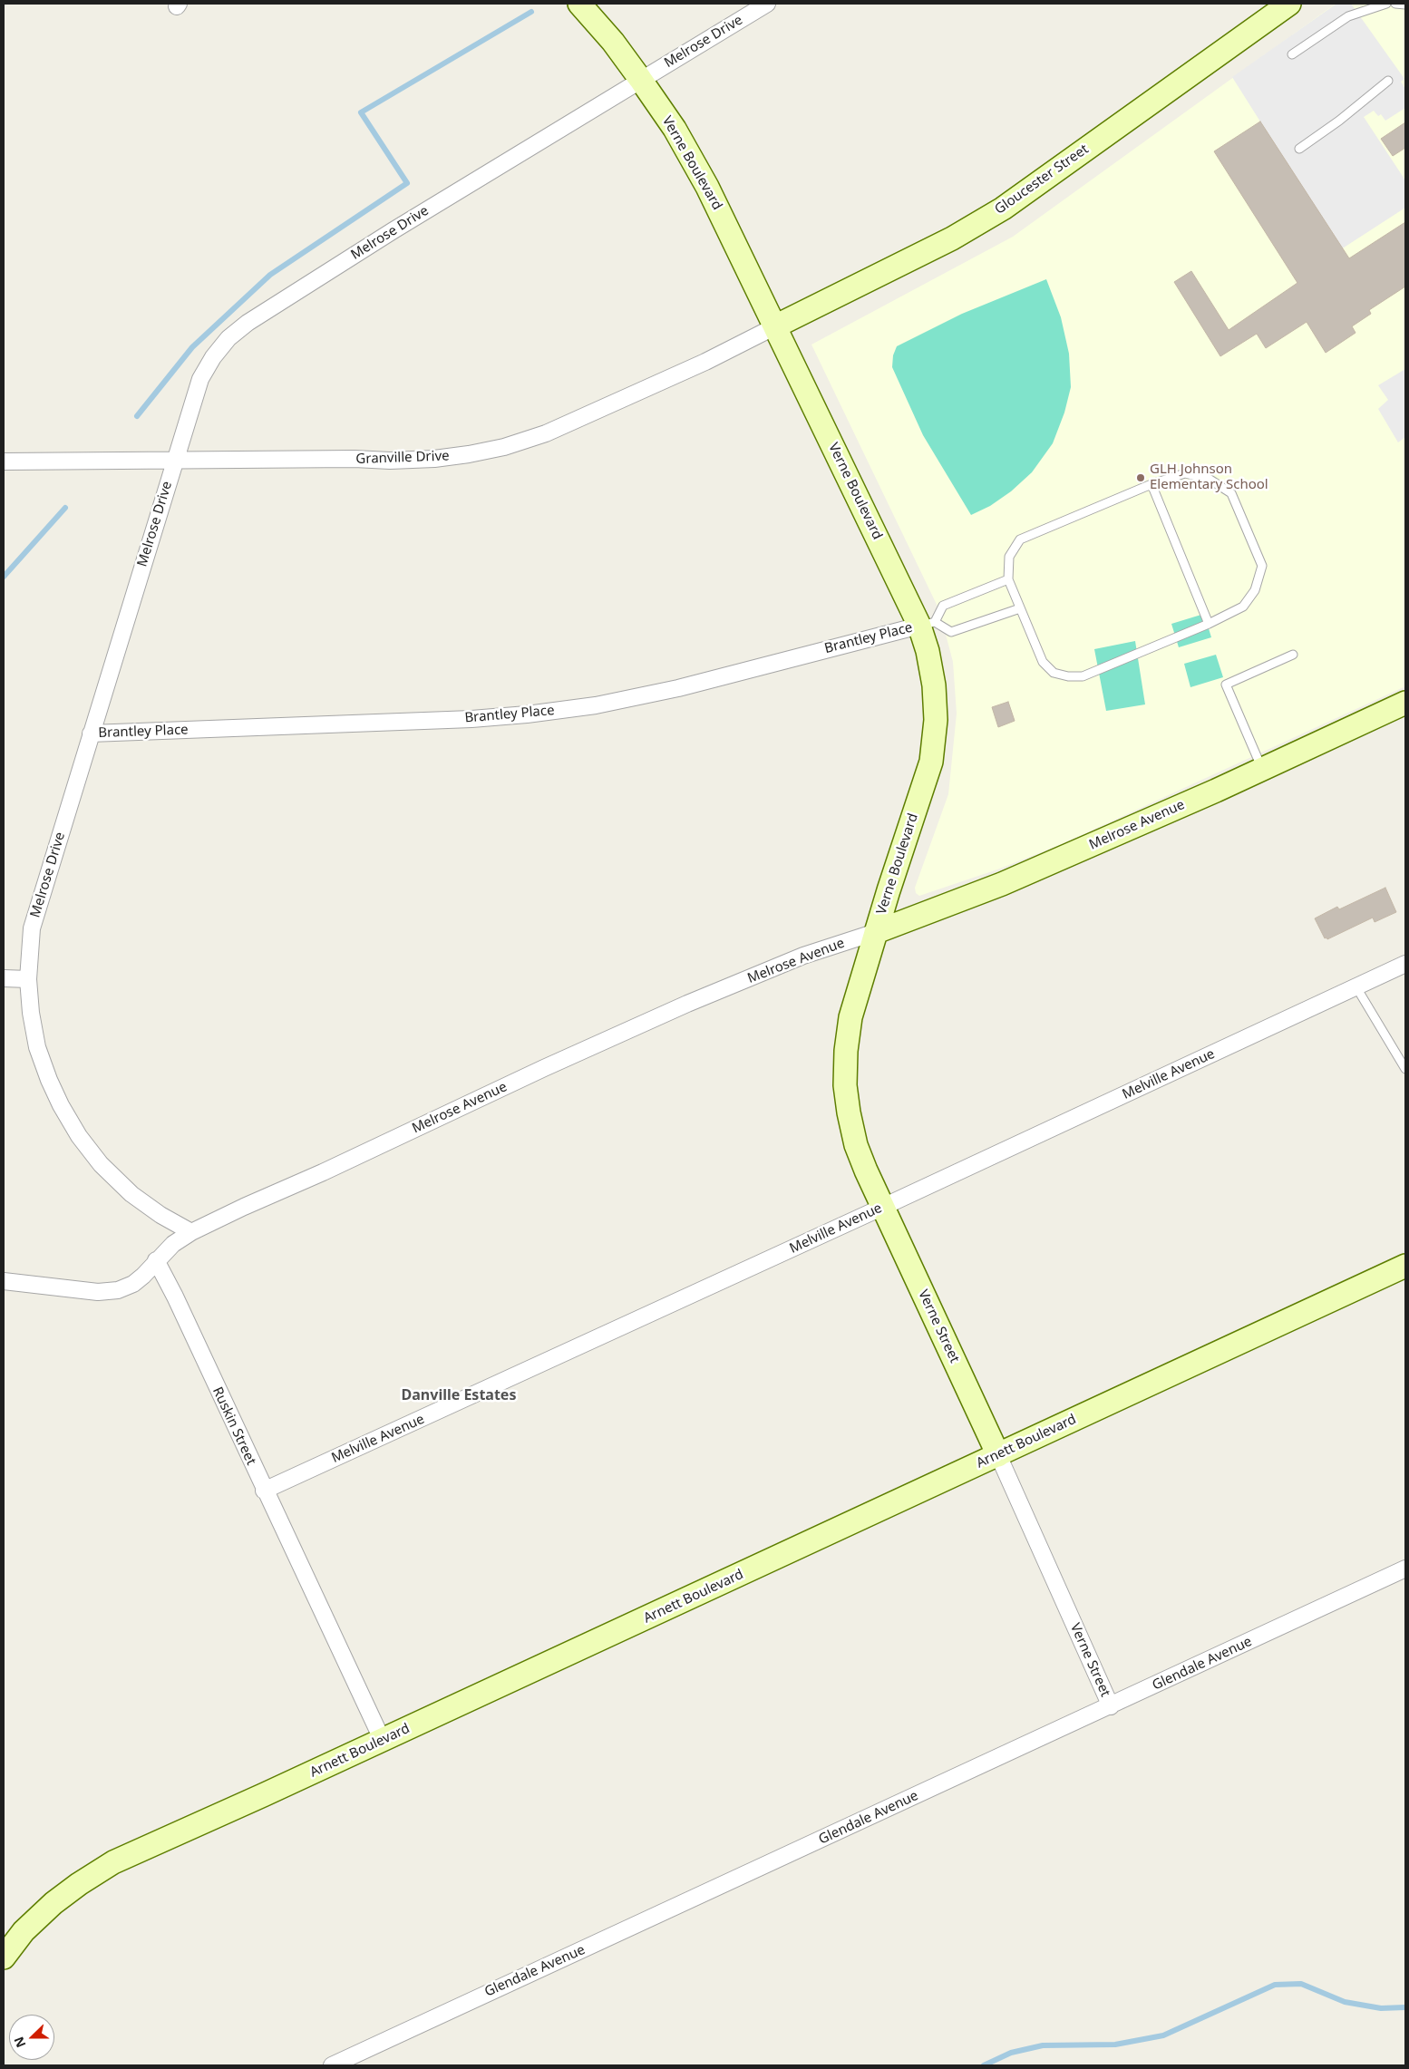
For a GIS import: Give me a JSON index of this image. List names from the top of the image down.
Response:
{
  "streets": {
    "street": [
      "Melrose Drive",
      "Verne Boulevard",
      "Gloucester Street",
      "Granville Drive",
      "Brantley Place",
      "Melrose Avenue",
      "Melville Avenue",
      "Verne Street",
      "Ruskin Street",
      "Arnett Boulevard",
      "Glendale Avenue"
    ]
  },
  "crossings": [
    ["Melrose Drive", "Verne Boulevard"],
    ["Melrose Drive", "Granville Drive"],
    ["Melrose Drive", "Brantley Place"],
    ["Melrose Drive", "Melrose Avenue"],
    ["Verne Boulevard", "Gloucester Street"],
    ["Verne Boulevard", "Granville Drive"],
    ["Verne Boulevard", "Brantley Place"],
    ["Verne Boulevard", "Melrose Avenue"],
    ["Verne Boulevard", "Verne Street"],
    ["Gloucester Street", "Granville Drive"],
    ["Melrose Avenue", "Verne Street"],
    ["Melville Avenue", "Verne Street"],
    ["Melville Avenue", "Ruskin Street"],
    ["Verne Street", "Arnett Boulevard"],
    ["Verne Street", "Glendale Avenue"],
    ["Ruskin Street", "Arnett Boulevard"]
  ],
  "districts": ["Danville Estates"],
  "places": ["GLH Johnson Elementary School"],
  "north": "left"
}
